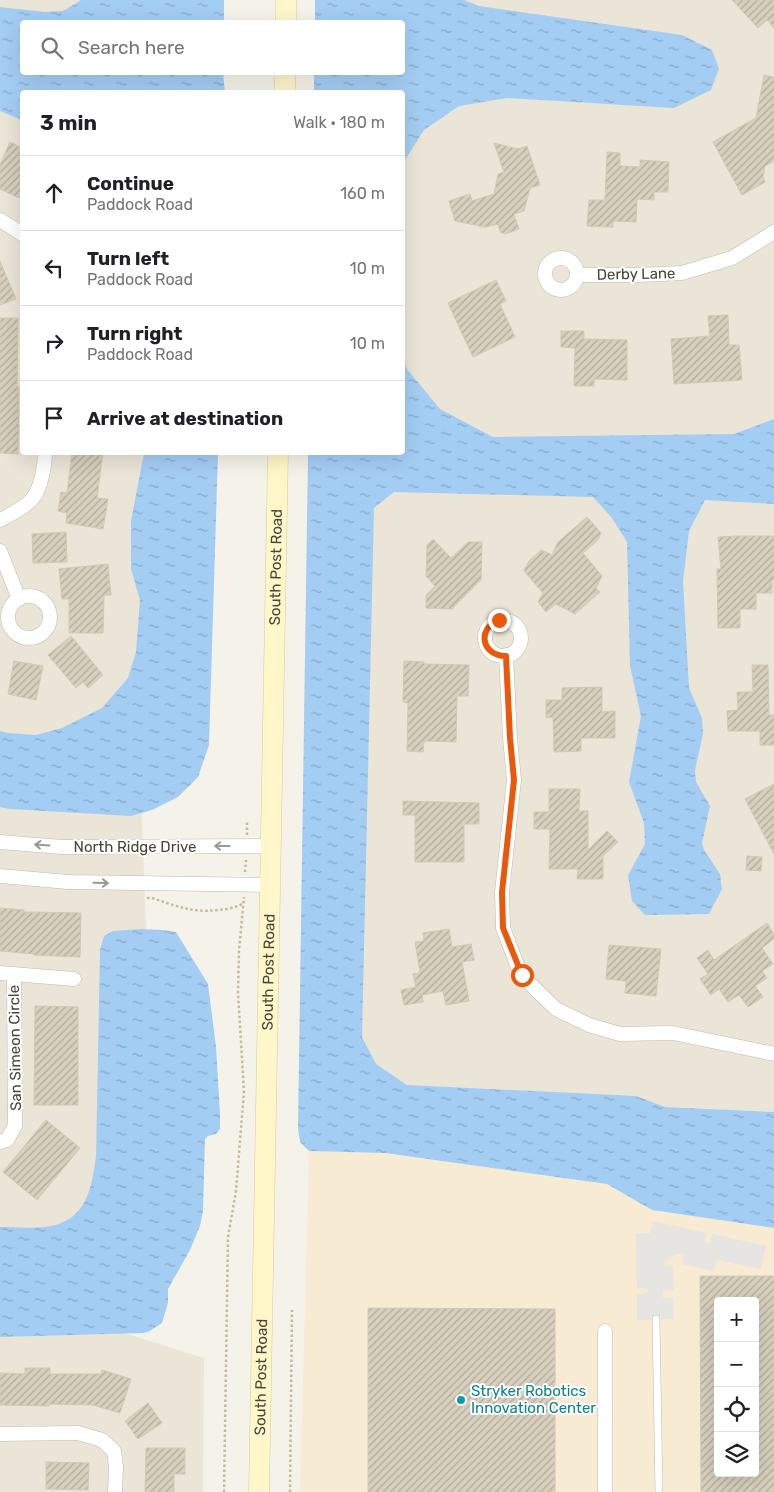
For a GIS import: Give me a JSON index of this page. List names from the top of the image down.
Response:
{
  "streets": {
    "street": [
      "Derby Lane",
      "South Post Road",
      "North Ridge Drive",
      "San Simeon Circle"
    ]
  },
  "crossings": [
    ["South Post Road", "North Ridge Drive"]
  ],
  "places": ["Stryker Robotics Innovation Center"],
  "page": {
    "search": "Search here",
    "heading": ["3 min", "Walk · 180 m"],
    "list": [
      ["Continue", "Paddock Road", "160 m"],
      ["Turn left", "Paddock Road", "10 m"],
      ["Turn right", "Paddock Road", "10 m"],
      "Arrive at destination"
    ],
    "map_buttons": ["+", "−"]
  }
}
